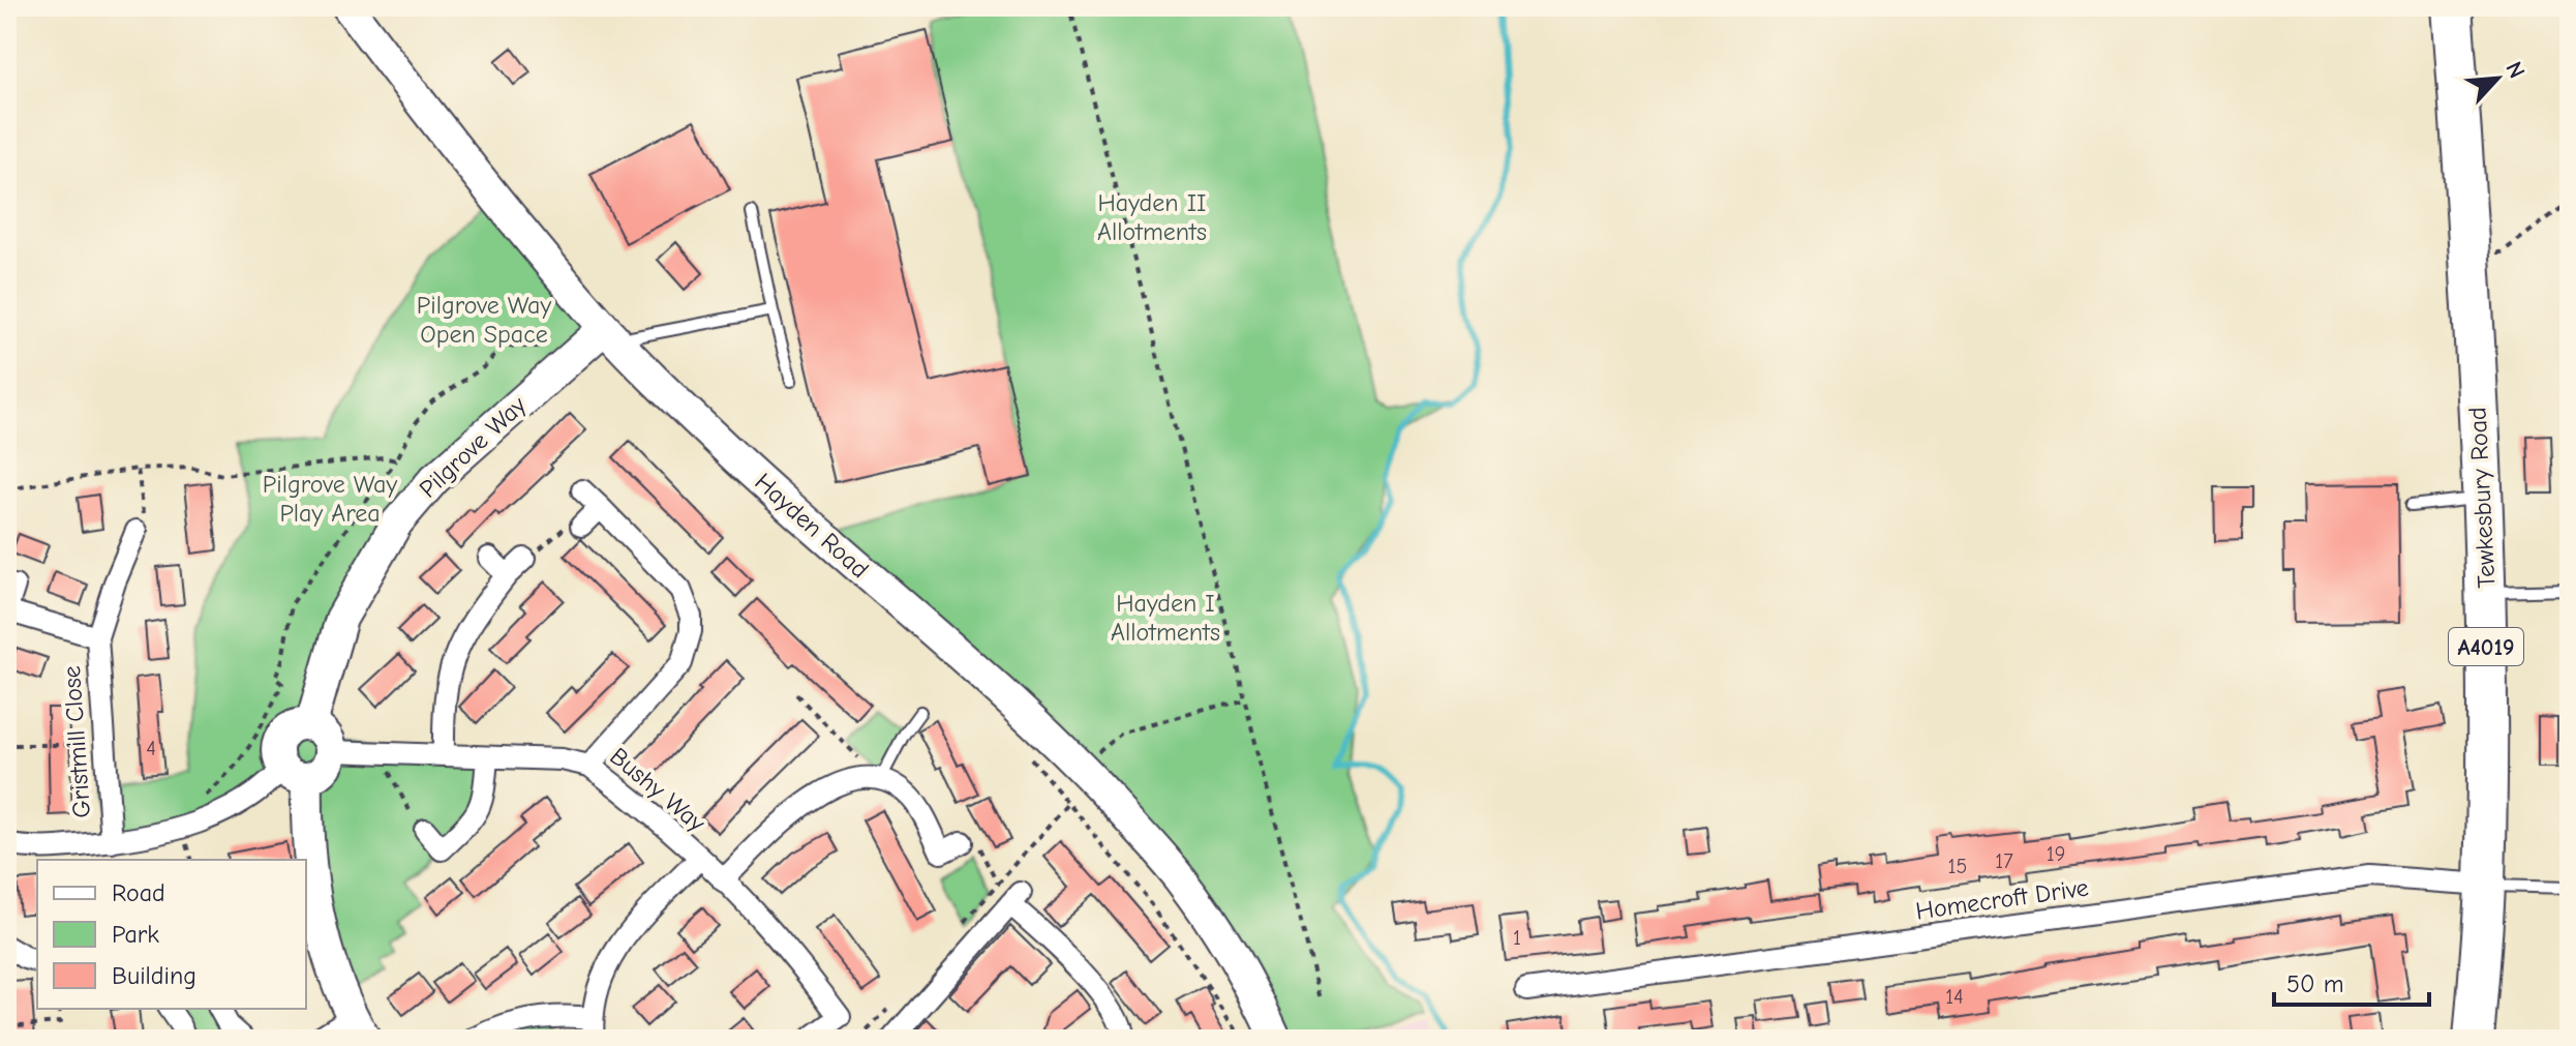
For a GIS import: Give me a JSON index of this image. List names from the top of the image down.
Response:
{
  "streets": {
    "highway": ["Tewkesbury Road", "A4019"],
    "main road": ["Pilgrove Way", "Hayden Road"],
    "street": ["Gristmill Close", "Bushy Way", "Homecroft Drive"]
  },
  "crossings": [
    ["Pilgrove Way", "Hayden Road"],
    ["Pilgrove Way", "Bushy Way"],
    ["Tewkesbury Road", "Homecroft Drive"]
  ],
  "parks": [
    "Hayden II Allotments",
    "Pilgrove Way Open Space",
    "Pilgrove Way Play Area",
    "Hayden I Allotments"
  ],
  "house_numbers": [
    "4",
    "19",
    "17",
    "15",
    "1",
    "14"
  ],
  "legend": ["Road", "Park", "Building"],
  "scale_bar": "50 m",
  "north": "top right"
}
